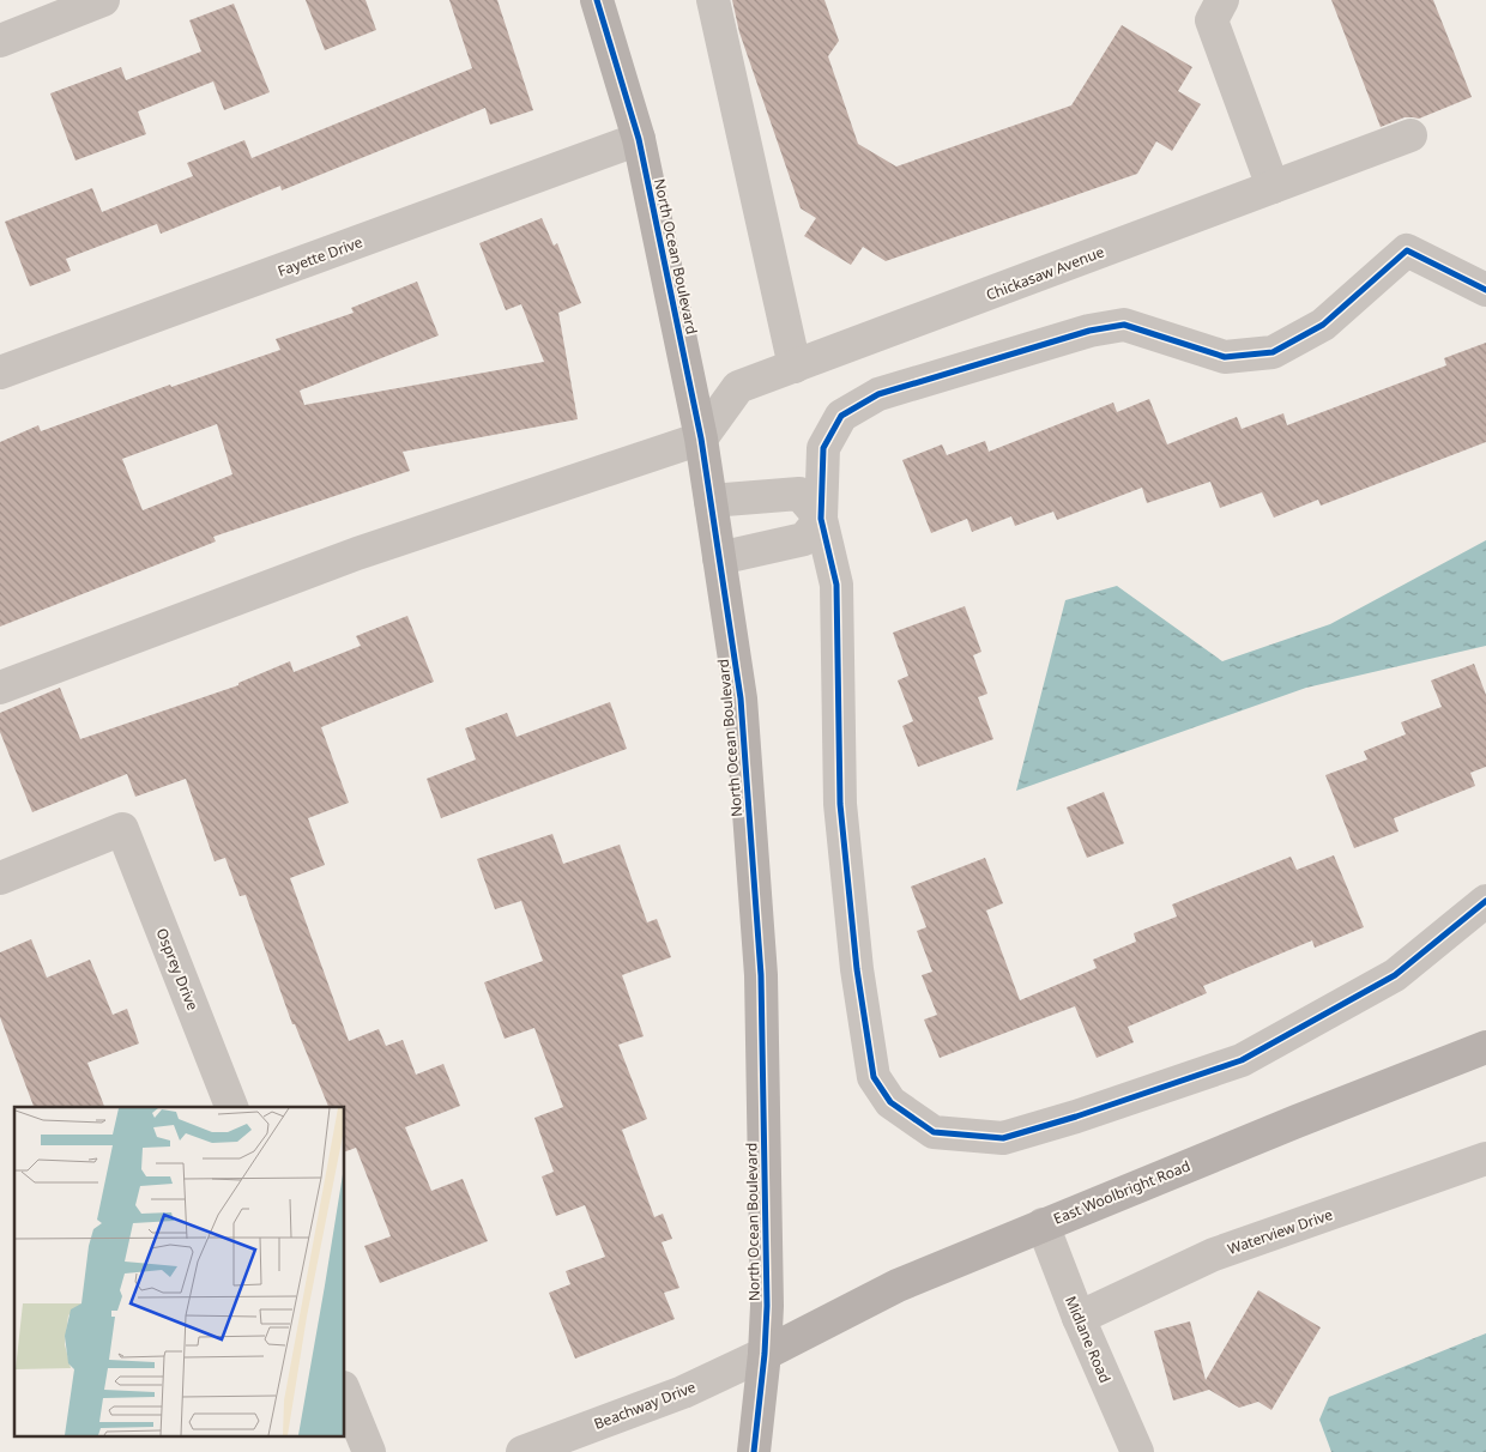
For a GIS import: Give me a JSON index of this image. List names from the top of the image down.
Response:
{
  "streets": {
    "main road": ["North Ocean Boulevard", "East Woolbright Road"],
    "street": [
      "Fayette Drive",
      "Chickasaw Avenue",
      "Osprey Drive",
      "Waterview Drive",
      "Midlane Road",
      "Beachway Drive"
    ]
  },
  "crossings": [
    ["Fayette Drive", "North Ocean Boulevard"],
    ["North Ocean Boulevard", "Chickasaw Avenue"],
    ["North Ocean Boulevard", "East Woolbright Road"],
    ["North Ocean Boulevard", "Beachway Drive"],
    ["East Woolbright Road", "Midlane Road"],
    ["East Woolbright Road", "Beachway Drive"],
    ["Waterview Drive", "Midlane Road"]
  ]
}
